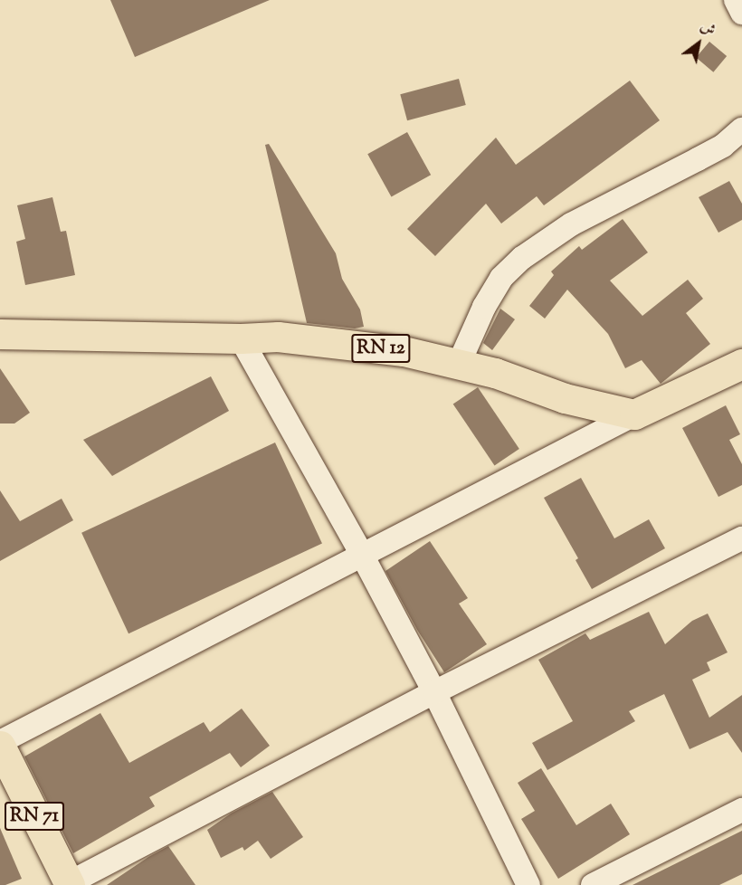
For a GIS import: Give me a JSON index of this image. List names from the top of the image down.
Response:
{
  "streets": {
    "main road": ["RN 12", "RN 71"]
  },
  "north": "top right"
}
